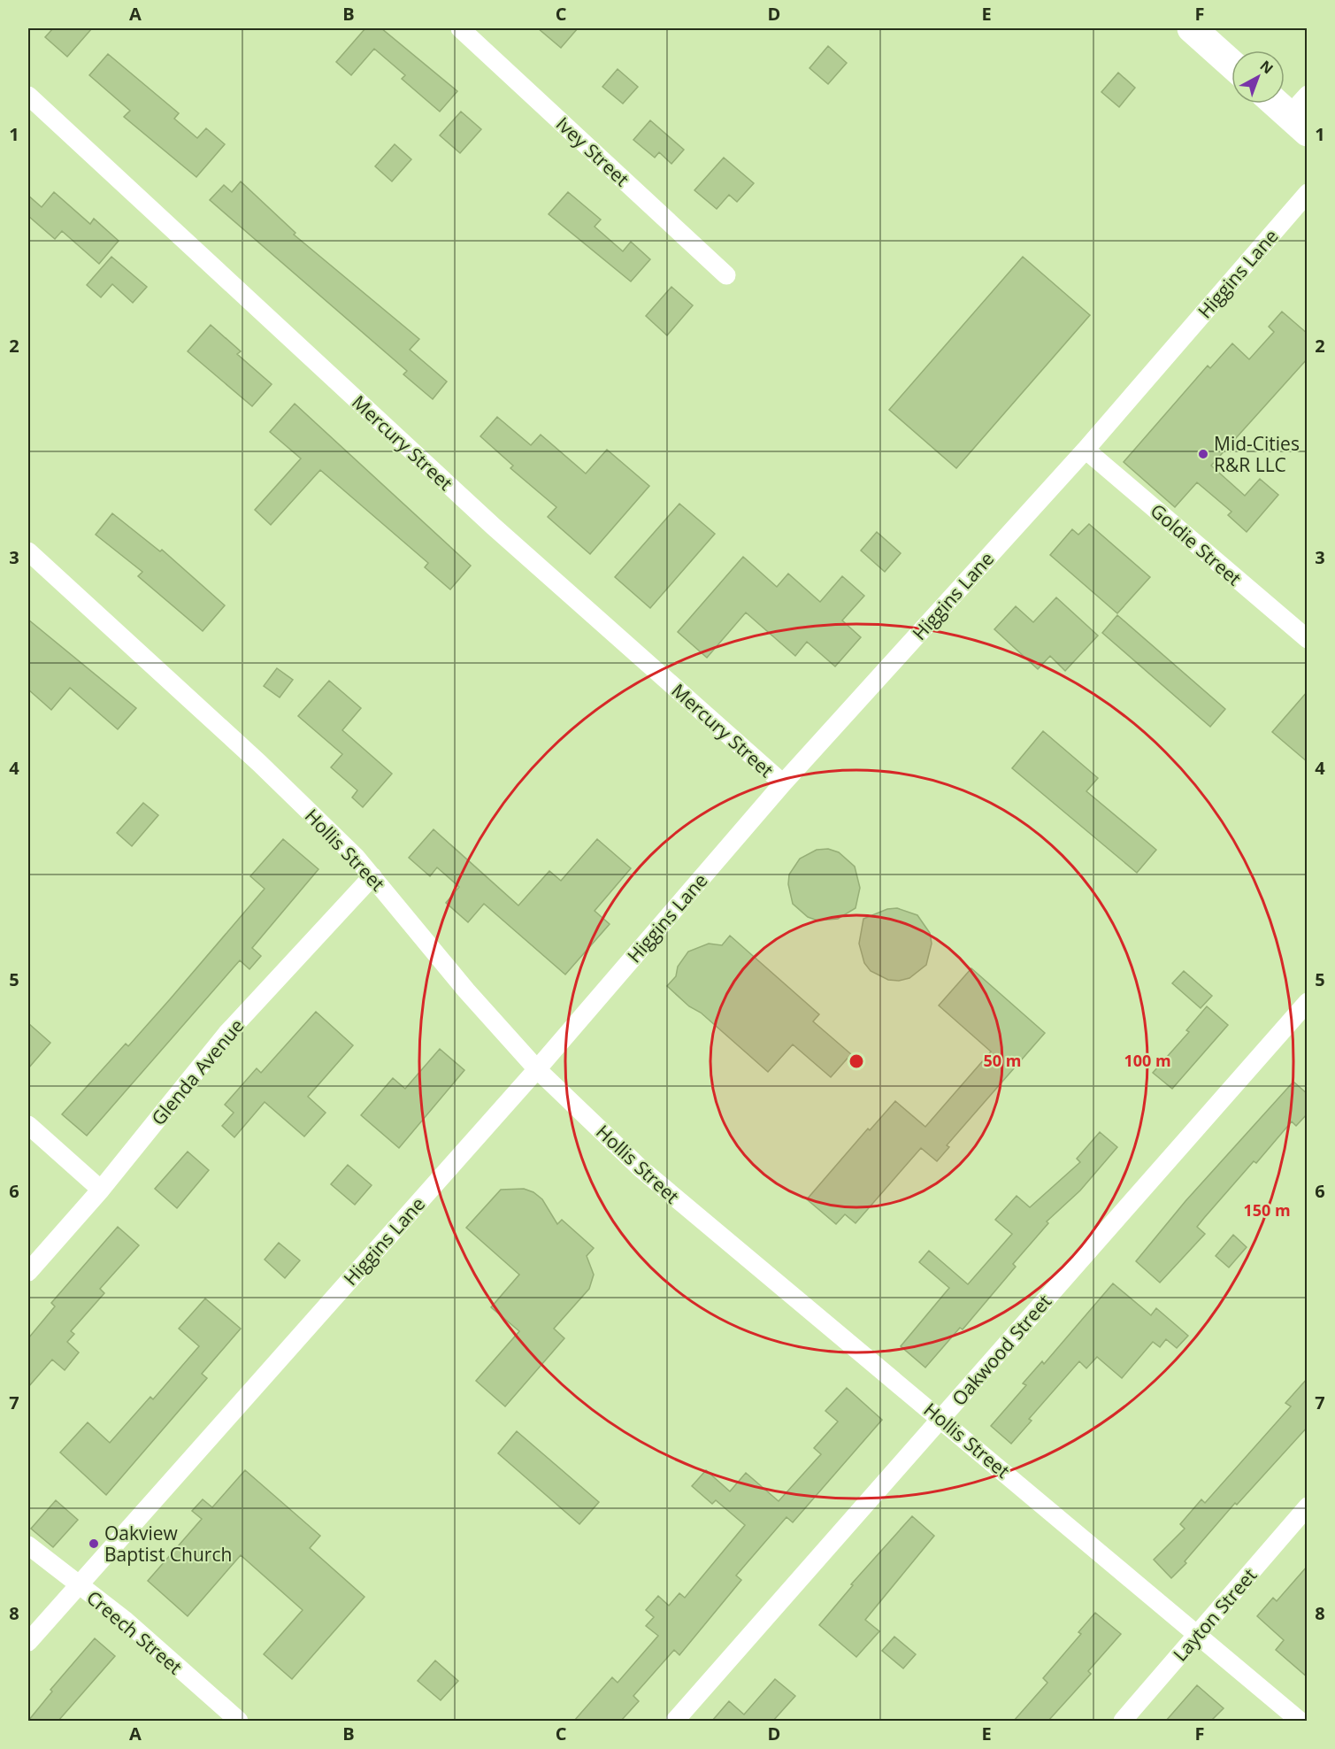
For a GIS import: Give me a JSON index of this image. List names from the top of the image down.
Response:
{
  "streets": {
    "street": [
      "Ivey Street",
      "Higgins Lane",
      "Mercury Street",
      "Goldie Street",
      "Hollis Street",
      "Glenda Avenue",
      "Oakwood Street",
      "Layton Street",
      "Creech Street"
    ]
  },
  "crossings": [
    ["Higgins Lane", "Mercury Street"],
    ["Higgins Lane", "Goldie Street"],
    ["Higgins Lane", "Hollis Street"],
    ["Higgins Lane", "Creech Street"],
    ["Hollis Street", "Glenda Avenue"],
    ["Hollis Street", "Oakwood Street"],
    ["Hollis Street", "Layton Street"]
  ],
  "places": ["Mid-Cities R&R LLC", "Oakview Baptist Church"],
  "north": "top right",
  "grid": {
    "columns": [
      "A",
      "B",
      "C",
      "D",
      "E",
      "F"
    ],
    "rows": [
      "1",
      "2",
      "3",
      "4",
      "5",
      "6",
      "7",
      "8"
    ]
  },
  "rings": ["50 m", "100 m", "150 m"]
}
